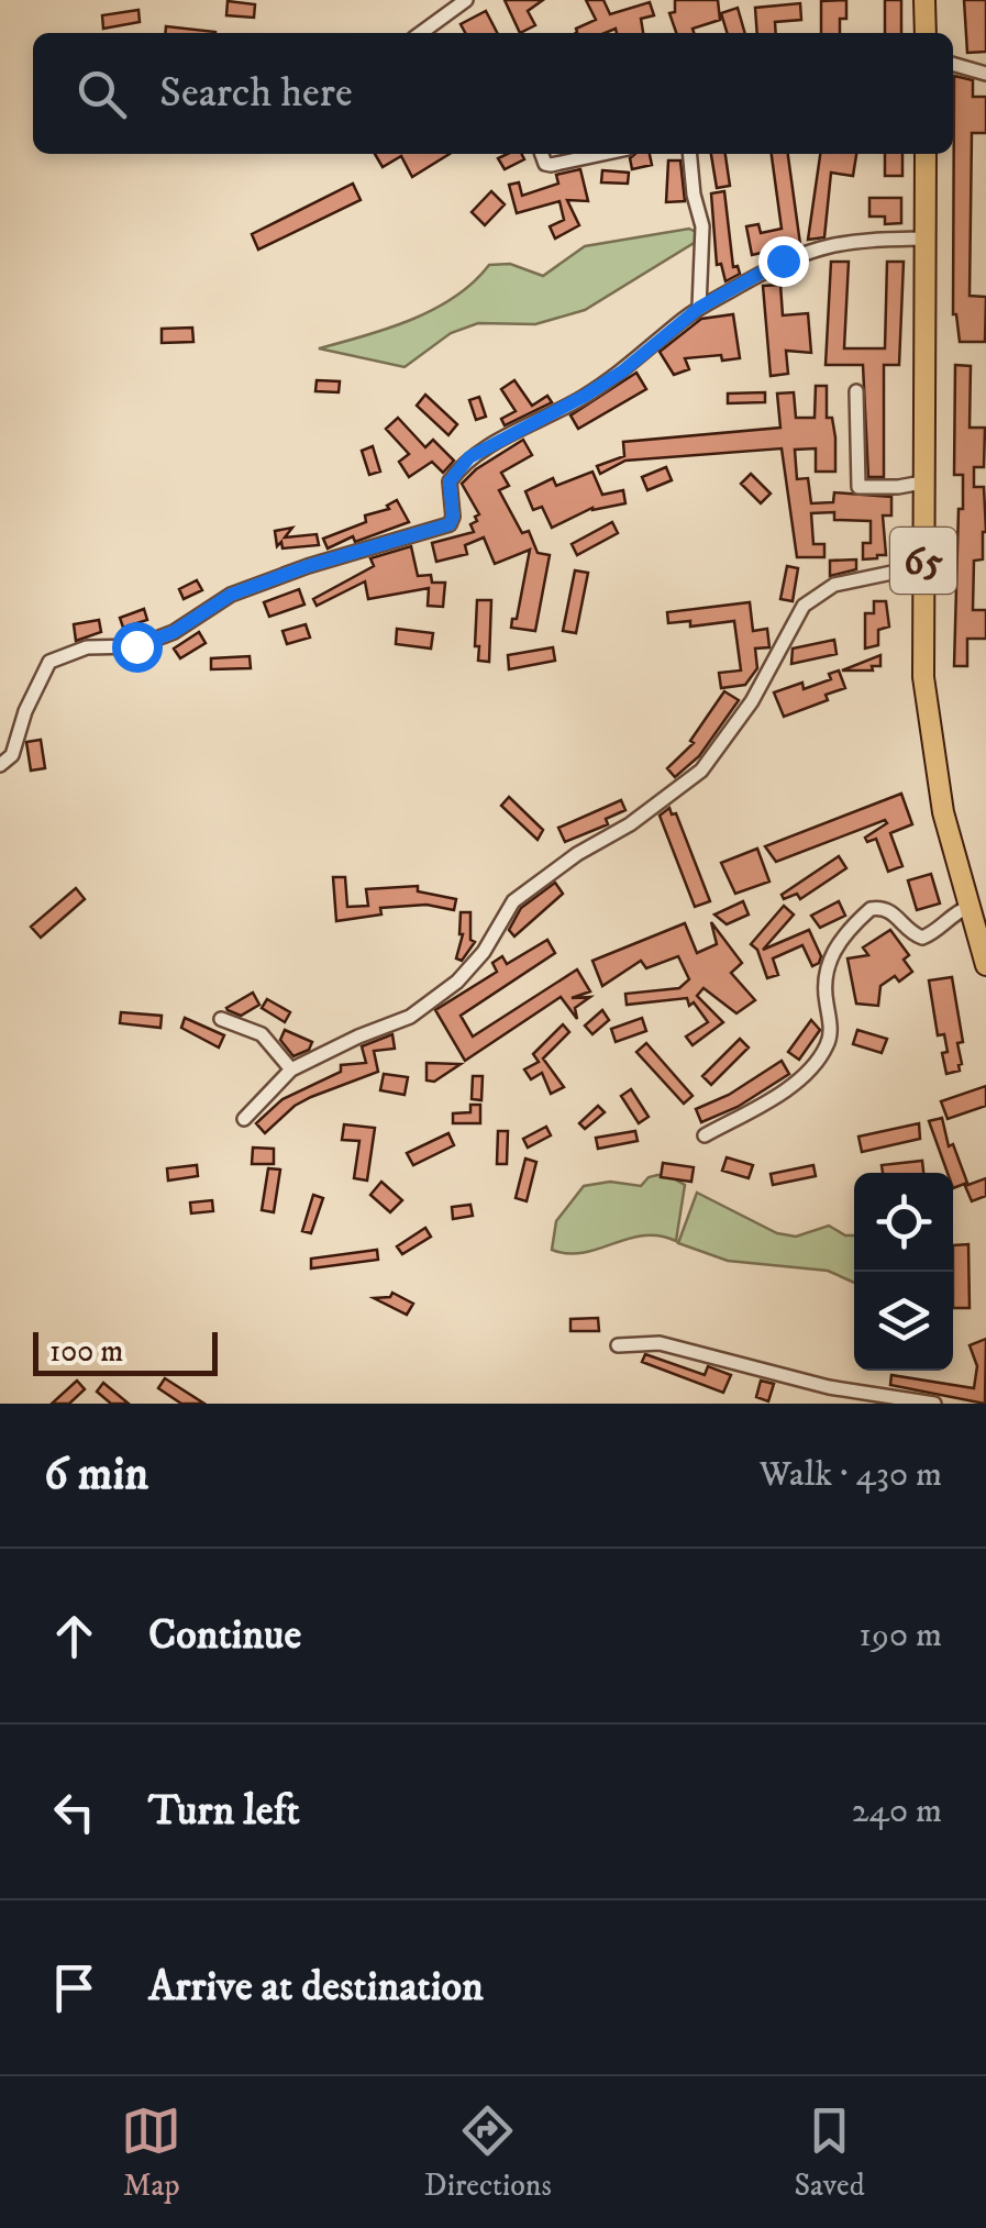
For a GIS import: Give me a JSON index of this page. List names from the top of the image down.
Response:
{
  "streets": {
    "main road": ["65"]
  },
  "scale_bar": "100 m",
  "page": {
    "search": "Search here",
    "scale": "100 m",
    "heading": ["6 min", "Walk · 430 m"],
    "list": [
      ["Continue", "190 m"],
      ["Turn left", "240 m"],
      "Arrive at destination"
    ],
    "nav": ["Map", "Directions", "Saved"]
  }
}
